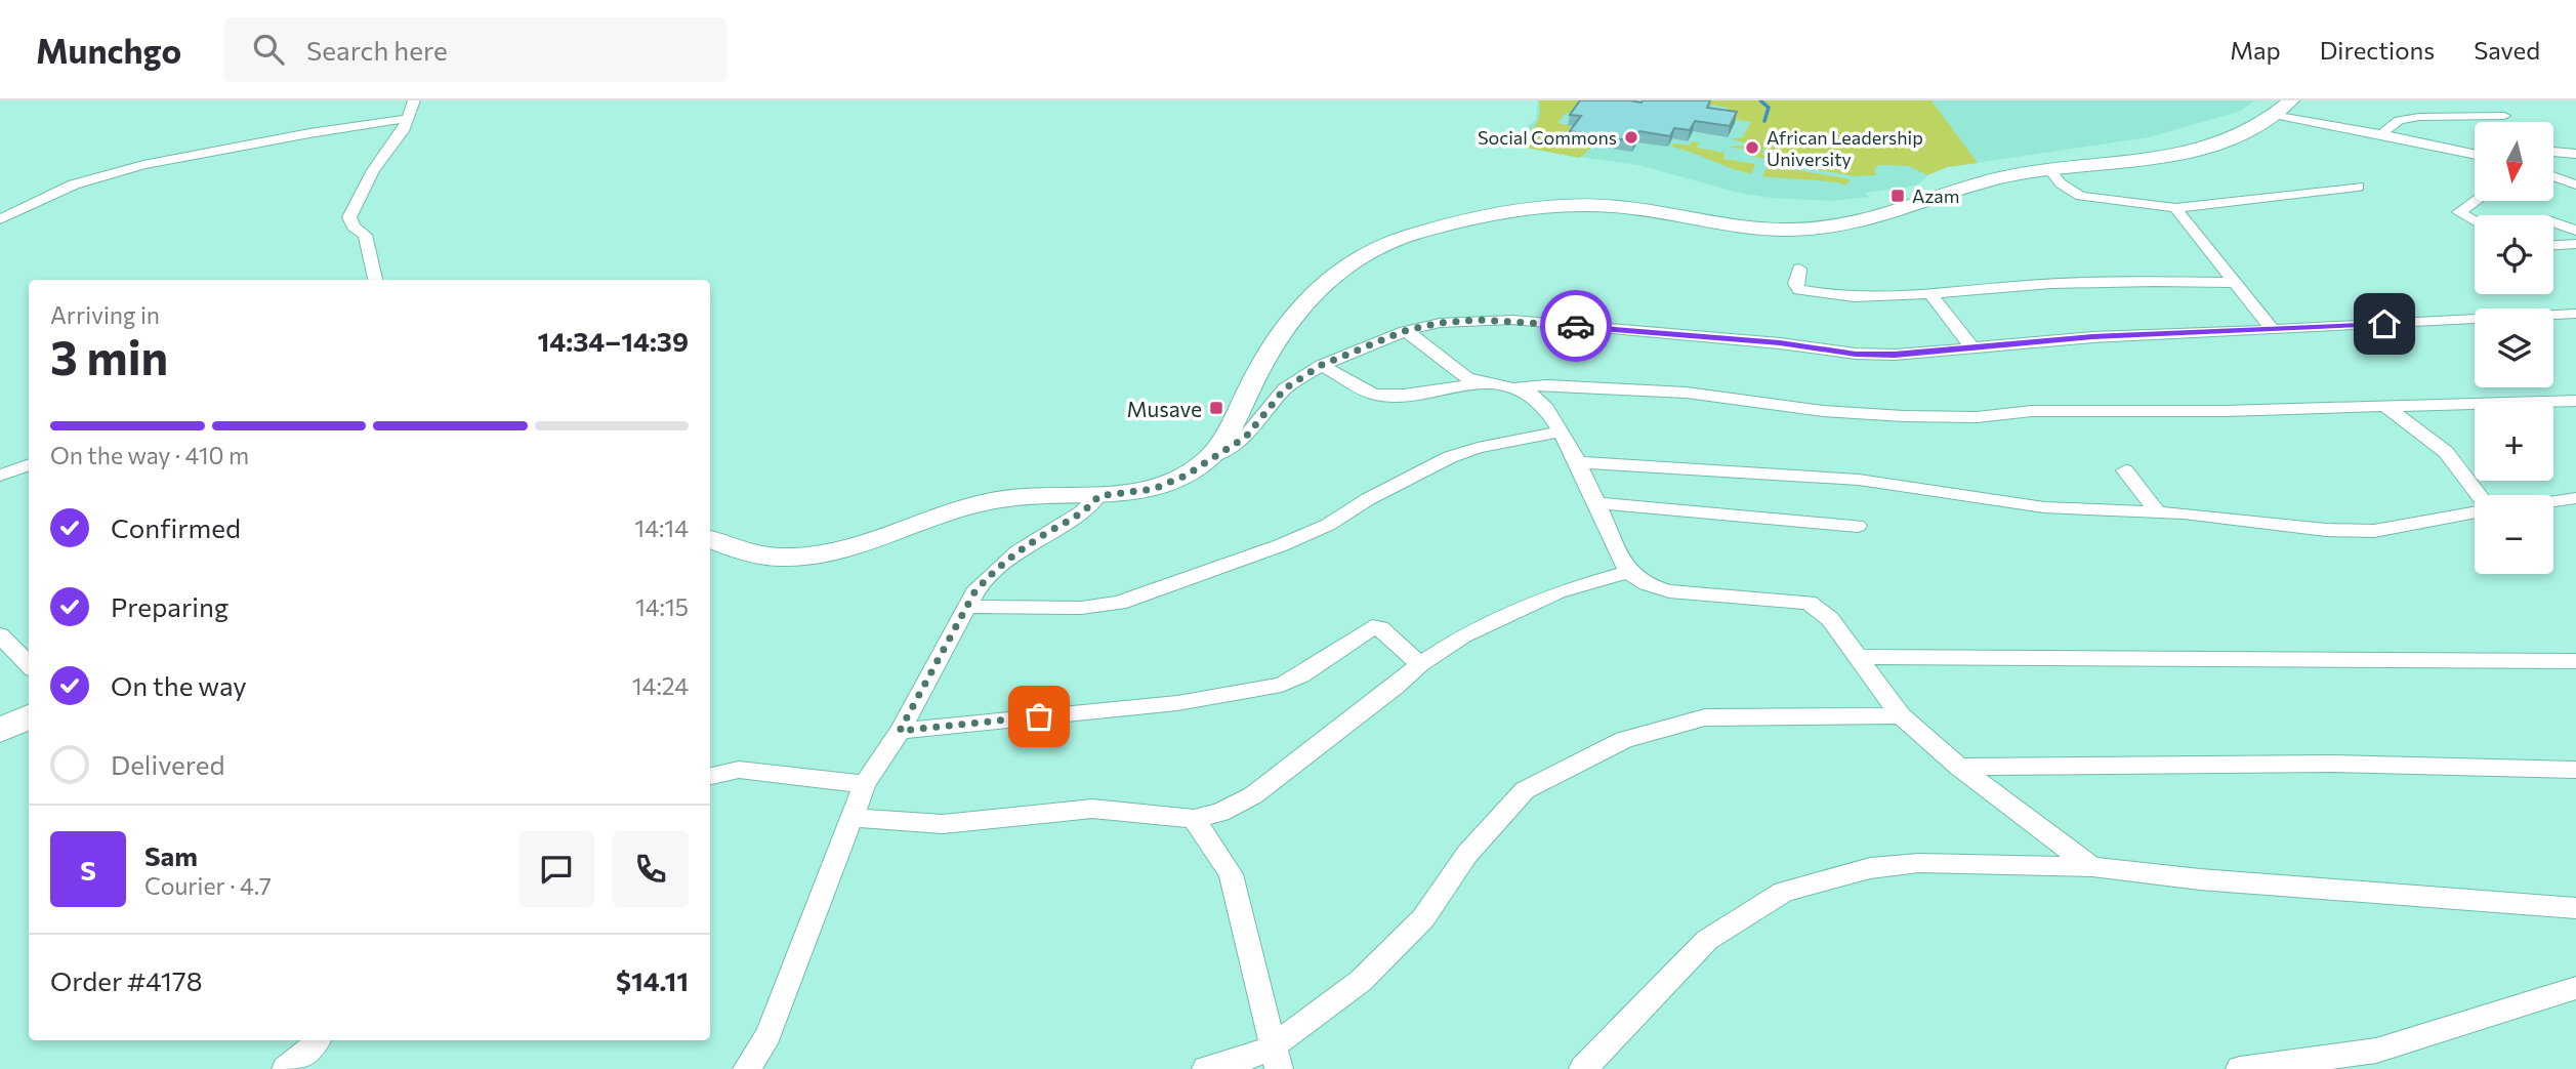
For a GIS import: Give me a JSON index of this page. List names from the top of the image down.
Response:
{
  "places": {
    "other": ["Social Commons", "African Leadership University"],
    "transit": ["Azam", "Musave"]
  },
  "north": "bottom",
  "page": {
    "header": "Munchgo",
    "search": "Search here",
    "nav": ["Map", "Directions", "Saved"],
    "map_buttons": ["+", "−"],
    "heading": ["3 min", "Arriving in", "14:34–14:39"],
    "panel": [
      "Sam",
      "Courier · 4.7",
      "Order #4178",
      "$14.11"
    ],
    "bar": "On the way · 410 m",
    "list": [
      ["Confirmed", "14:14"],
      ["Preparing", "14:15"],
      ["On the way", "14:24"],
      "Delivered"
    ],
    "round": "S"
  }
}
